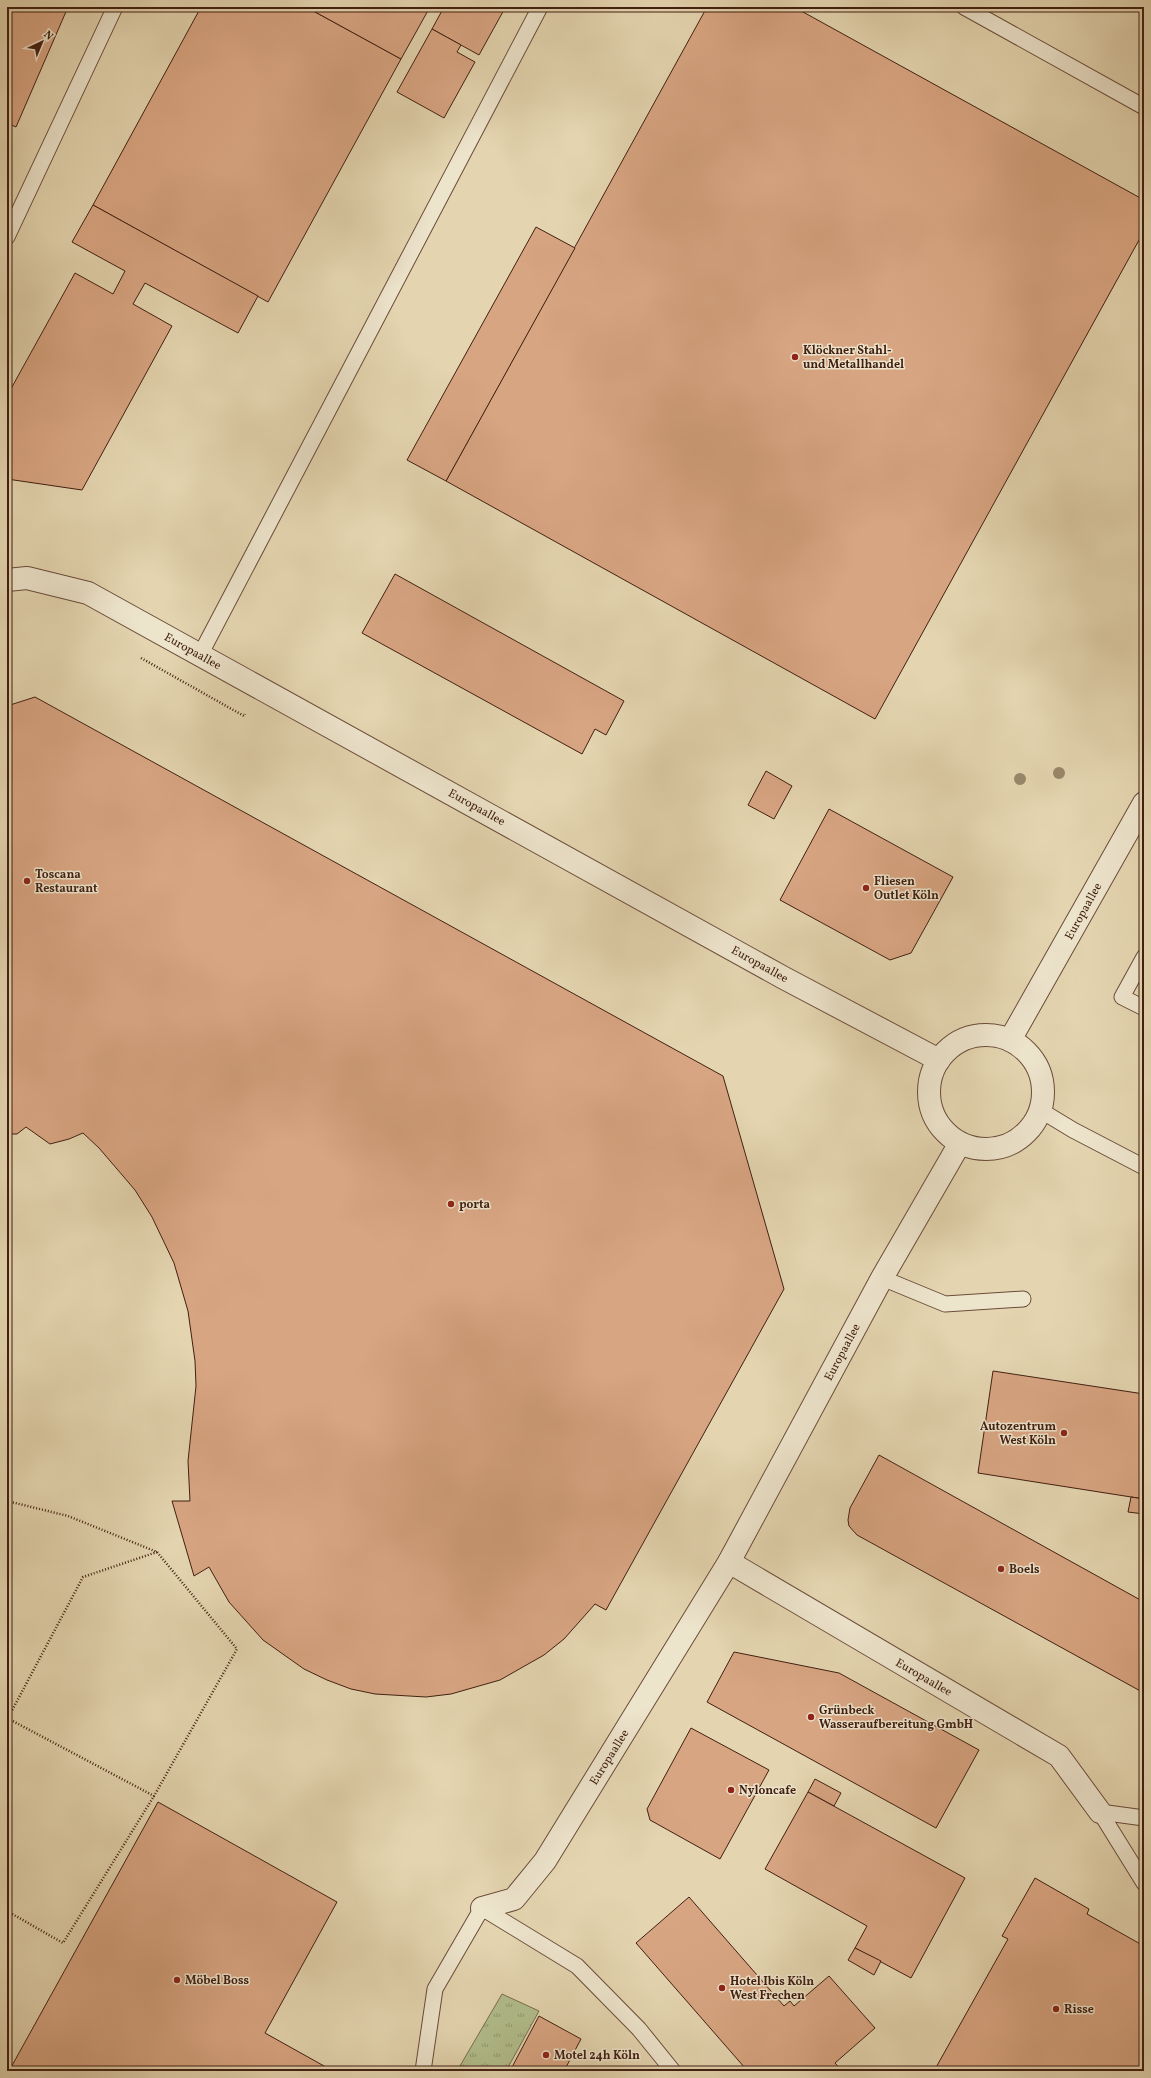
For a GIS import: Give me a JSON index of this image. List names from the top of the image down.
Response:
{
  "streets": {
    "street": ["Europaallee"]
  },
  "places": [
    "Klöckner Stahl- und Metallhandel",
    "Toscana Restaurant",
    "Fliesen Outlet Köln",
    "porta",
    "Autozentrum West Köln",
    "Boels",
    "Grünbeck Wasseraufbereitung GmbH",
    "Nyloncafe",
    "Möbel Boss",
    "Hotel Ibis Köln West Frechen",
    "Risse",
    "Motel 24h Köln"
  ],
  "north": "top right"
}
